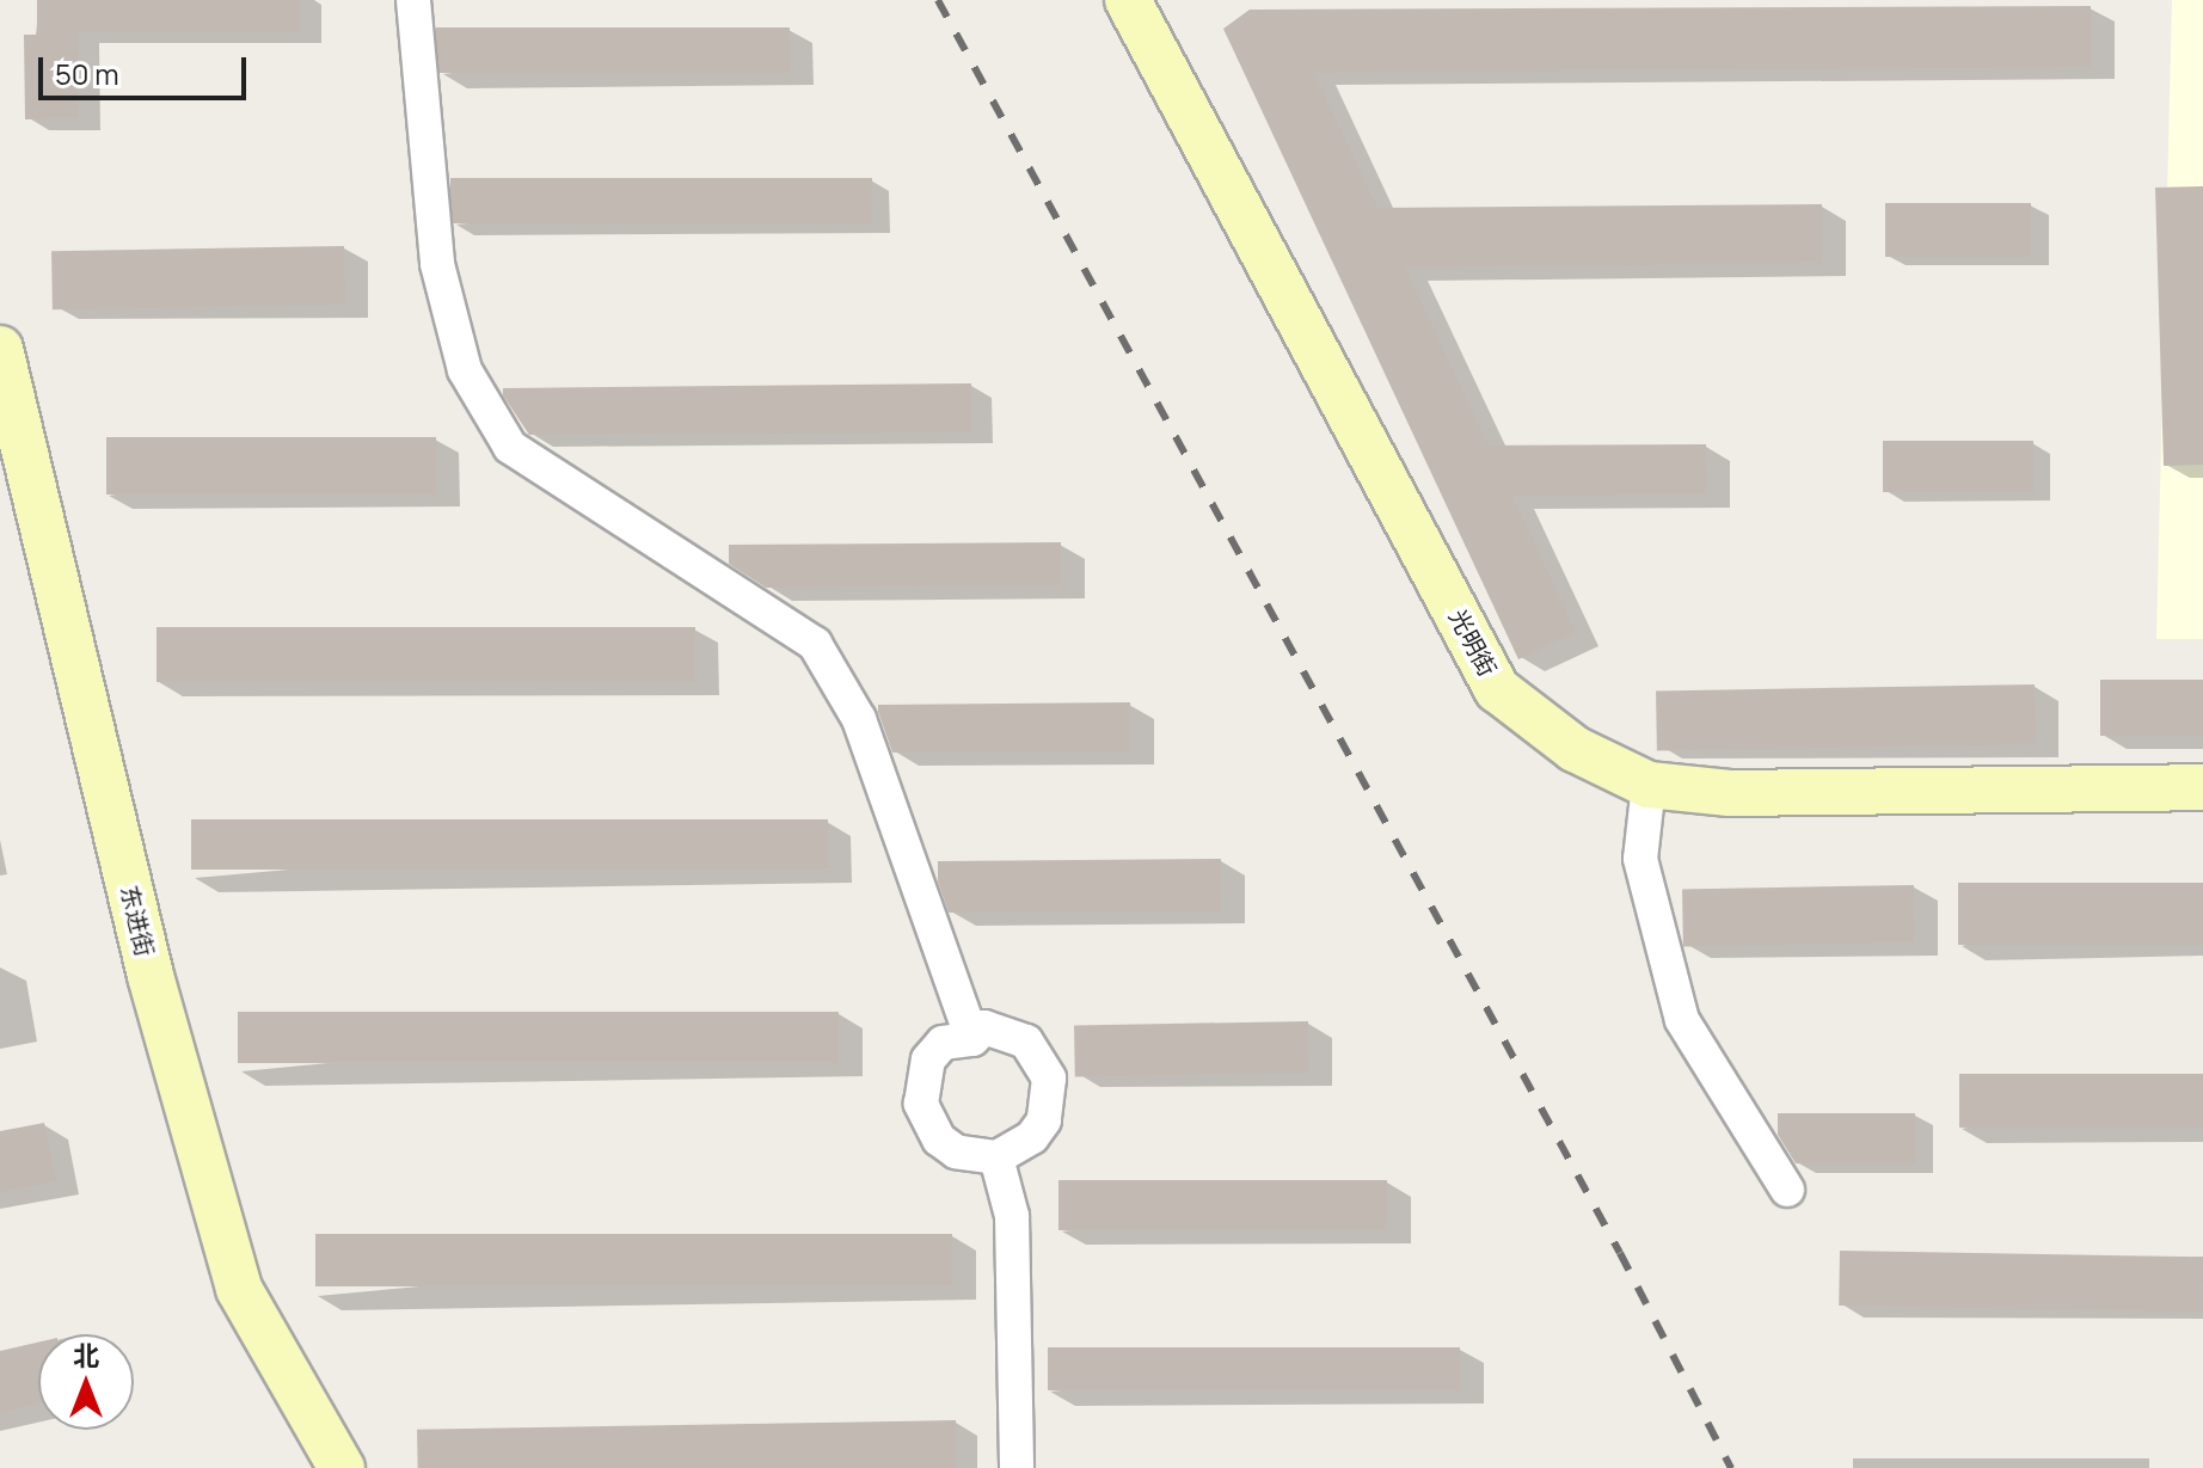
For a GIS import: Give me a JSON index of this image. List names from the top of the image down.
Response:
{
  "streets": {
    "main road": ["光明街", "东进街"]
  },
  "scale_bar": "50 m",
  "north": "top"
}
